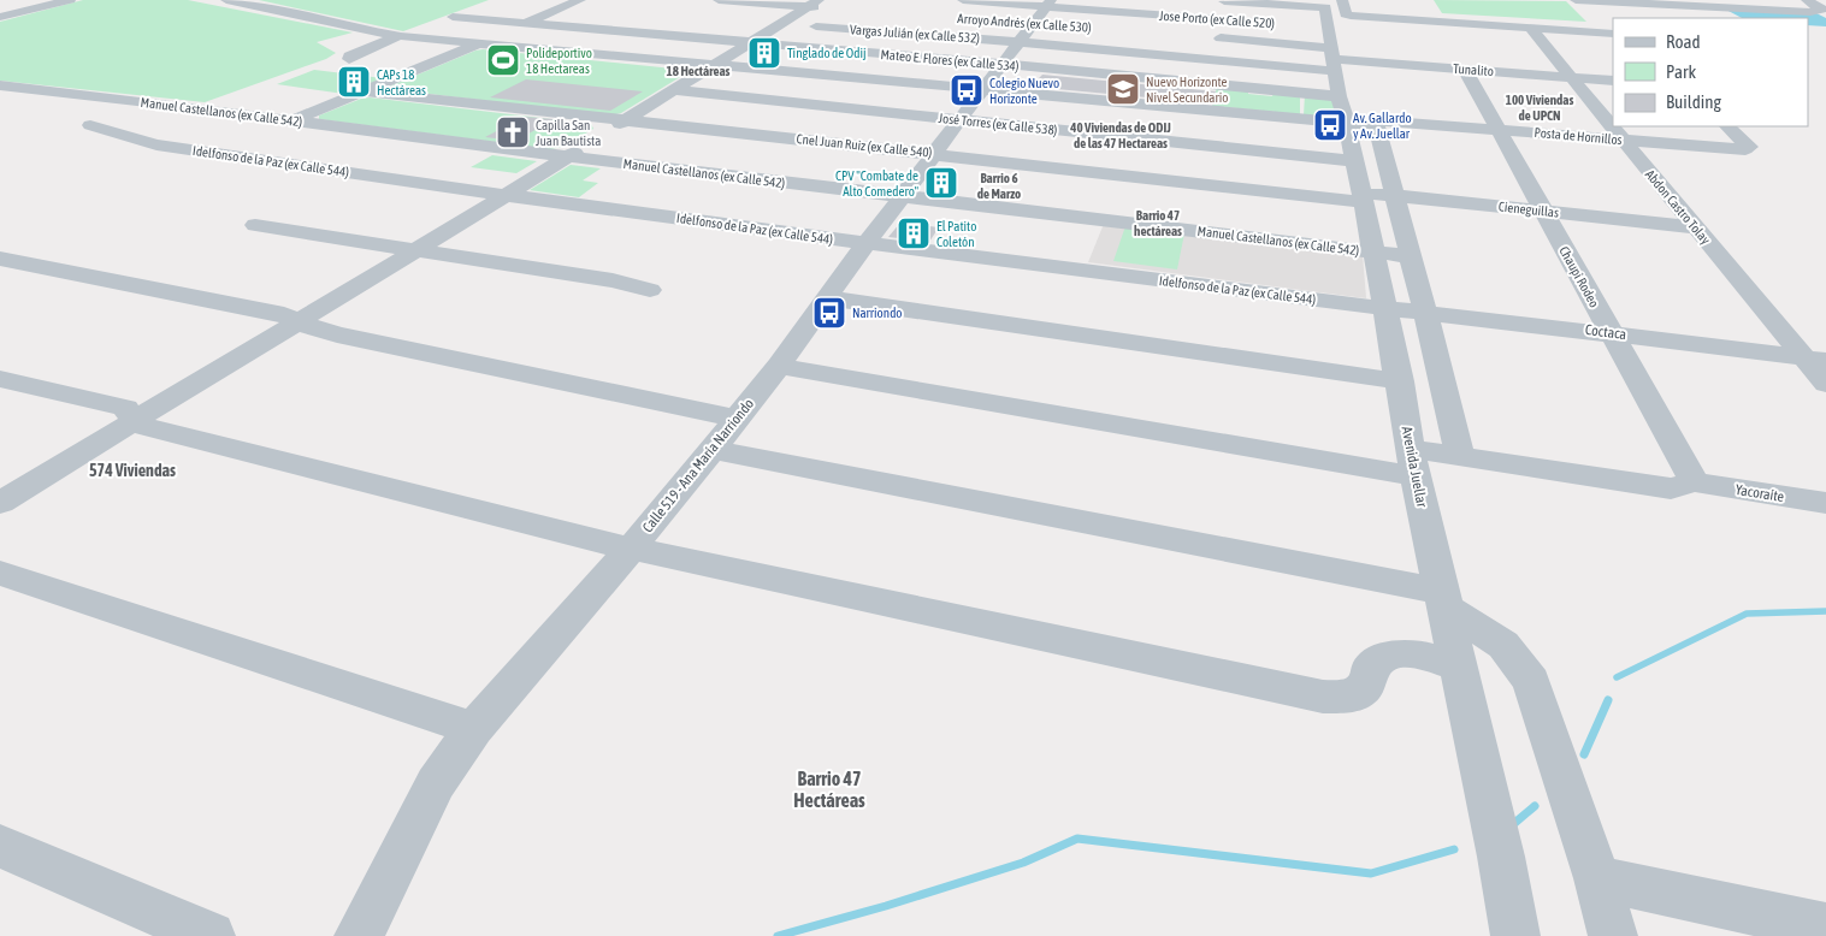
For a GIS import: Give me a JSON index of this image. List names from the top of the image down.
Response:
{
  "streets": {
    "street": [
      "Jose Porto (ex Calle 520)",
      "Vargas Julián (ex Calle 532)",
      "Mateo E. Flores (ex Calle 534)",
      "Tunalito",
      "Manuel Castellanos (ex Calle 542)",
      "José Torres (ex Calle 538)",
      "Posta de Hornillos",
      "Cnel Juan Ruiz (ex Calle 540)",
      "Idelfonso de la Paz (ex Calle 544)",
      "Abdon Castro Tolay",
      "Cieneguillas",
      "Chaupi Rodeo",
      "Coctaca",
      "Calle 519 - Ana María Narriondo",
      "Avenida Juellar",
      "Yacoraíte"
    ]
  },
  "crossings": [
    ["Jose Porto (ex Calle 520)", "Calle 519 - Ana María Narriondo"],
    ["Vargas Julián (ex Calle 532)", "Tunalito"],
    ["Vargas Julián (ex Calle 532)", "Calle 519 - Ana María Narriondo"],
    ["Vargas Julián (ex Calle 532)", "Avenida Juellar"],
    ["Mateo E. Flores (ex Calle 534)", "Calle 519 - Ana María Narriondo"],
    ["Mateo E. Flores (ex Calle 534)", "Avenida Juellar"],
    ["Tunalito", "Abdon Castro Tolay"],
    ["Tunalito", "Chaupi Rodeo"],
    ["Tunalito", "Avenida Juellar"],
    ["Manuel Castellanos (ex Calle 542)", "Idelfonso de la Paz (ex Calle 544)"],
    ["Manuel Castellanos (ex Calle 542)", "Calle 519 - Ana María Narriondo"],
    ["Manuel Castellanos (ex Calle 542)", "Avenida Juellar"],
    ["José Torres (ex Calle 538)", "Calle 519 - Ana María Narriondo"],
    ["José Torres (ex Calle 538)", "Avenida Juellar"],
    ["Posta de Hornillos", "Abdon Castro Tolay"],
    ["Posta de Hornillos", "Chaupi Rodeo"],
    ["Posta de Hornillos", "Calle 519 - Ana María Narriondo"],
    ["Posta de Hornillos", "Avenida Juellar"],
    ["Cnel Juan Ruiz (ex Calle 540)", "Cieneguillas"],
    ["Cnel Juan Ruiz (ex Calle 540)", "Calle 519 - Ana María Narriondo"],
    ["Cnel Juan Ruiz (ex Calle 540)", "Avenida Juellar"],
    ["Idelfonso de la Paz (ex Calle 544)", "Coctaca"],
    ["Idelfonso de la Paz (ex Calle 544)", "Calle 519 - Ana María Narriondo"],
    ["Idelfonso de la Paz (ex Calle 544)", "Avenida Juellar"],
    ["Abdon Castro Tolay", "Cieneguillas"],
    ["Abdon Castro Tolay", "Coctaca"],
    ["Cieneguillas", "Chaupi Rodeo"],
    ["Cieneguillas", "Avenida Juellar"],
    ["Chaupi Rodeo", "Coctaca"],
    ["Chaupi Rodeo", "Yacoraíte"],
    ["Coctaca", "Avenida Juellar"],
    ["Calle 519 - Ana María Narriondo", "Yacoraíte"],
    ["Avenida Juellar", "Yacoraíte"]
  ],
  "districts": [
    "18 Hectáreas",
    "100 Viviendas de UPCN",
    "40 Viviendas de ODIJ de las 47 Hectareas",
    "Barrio 6 de Marzo",
    "Barrio 47 hectáreas",
    "574 Viviendas",
    "Barrio 47 Hectáreas"
  ],
  "places": {
    "building": [
      "Tinglado de Odij",
      "CAPs 18 Hectáreas",
      "CPV \"Combate de Alto Comedero\"",
      "El Patito Coletón"
    ],
    "sports": ["Polideportivo 18 Hectareas"],
    "school or university": ["Nuevo Horizonte Nivel Secundario"],
    "bus stop": ["Colegio Nuevo Horizonte", "Av. Gallardo y Av. Juellar", "Narriondo"],
    "church": ["Capilla San Juan Bautista"]
  },
  "legend": ["Road", "Park", "Building"]
}
